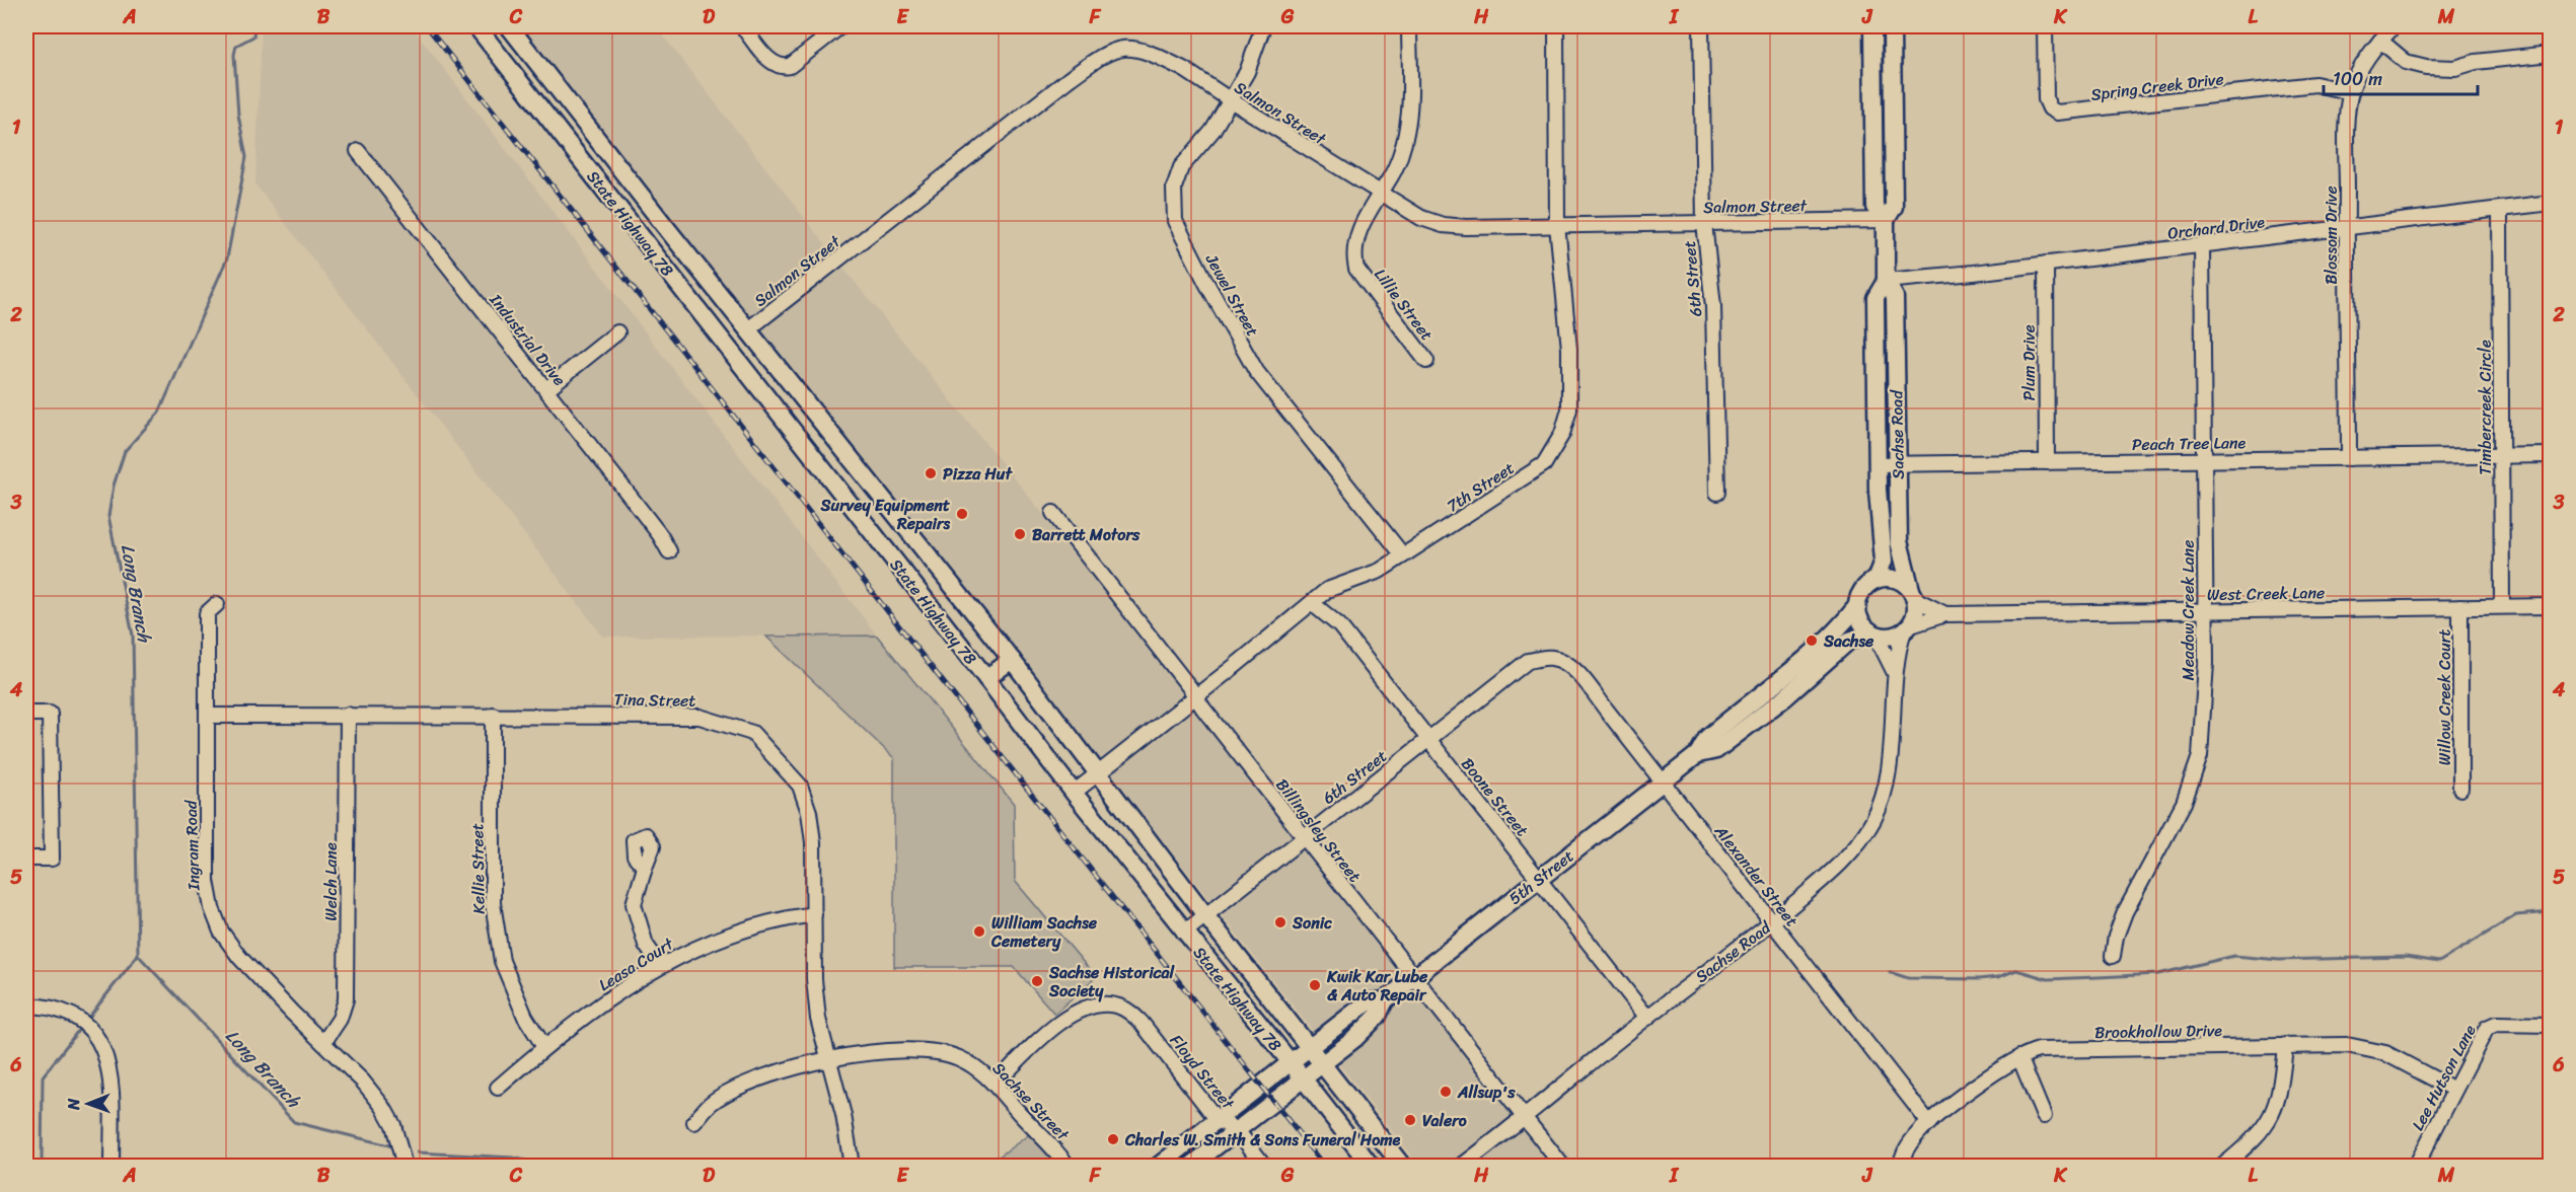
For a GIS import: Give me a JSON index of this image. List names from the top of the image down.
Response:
{
  "streets": {
    "main road": ["State Highway 78", "Sachse Road", "5th Street"],
    "street": [
      "Spring Creek Drive",
      "Salmon Street",
      "Orchard Drive",
      "Blossom Drive",
      "6th Street",
      "Jewel Street",
      "Lillie Street",
      "Industrial Drive",
      "Plum Drive",
      "Timbercreek Circle",
      "Peach Tree Lane",
      "7th Street",
      "West Creek Lane",
      "Meadow Creek Lane",
      "Willow Creek Court",
      "Tina Street",
      "Boone Street",
      "Billingsley Street",
      "Ingram Road",
      "Kellie Street",
      "Alexander Street",
      "Welch Lane",
      "Leasa Court",
      "Brookhollow Drive",
      "Floyd Street",
      "Lee Hutson Lane",
      "Sachse Street"
    ]
  },
  "crossings": [
    ["Spring Creek Drive", "Blossom Drive"],
    ["Salmon Street", "State Highway 78"],
    ["Salmon Street", "6th Street"],
    ["Salmon Street", "Jewel Street"],
    ["Salmon Street", "Lillie Street"],
    ["Salmon Street", "Sachse Road"],
    ["Salmon Street", "7th Street"],
    ["State Highway 78", "6th Street"],
    ["State Highway 78", "7th Street"],
    ["State Highway 78", "5th Street"],
    ["Orchard Drive", "Blossom Drive"],
    ["Orchard Drive", "Plum Drive"],
    ["Orchard Drive", "Timbercreek Circle"],
    ["Orchard Drive", "Sachse Road"],
    ["Orchard Drive", "Meadow Creek Lane"],
    ["Blossom Drive", "Peach Tree Lane"],
    ["6th Street", "Boone Street"],
    ["6th Street", "Billingsley Street"],
    ["6th Street", "Alexander Street"],
    ["Jewel Street", "7th Street"],
    ["Plum Drive", "Peach Tree Lane"],
    ["Timbercreek Circle", "Peach Tree Lane"],
    ["Timbercreek Circle", "West Creek Lane"],
    ["Sachse Road", "Peach Tree Lane"],
    ["Sachse Road", "West Creek Lane"],
    ["Sachse Road", "Boone Street"],
    ["Sachse Road", "Billingsley Street"],
    ["Sachse Road", "Alexander Street"],
    ["Sachse Road", "5th Street"],
    ["Peach Tree Lane", "Meadow Creek Lane"],
    ["7th Street", "Boone Street"],
    ["7th Street", "Billingsley Street"],
    ["West Creek Lane", "Meadow Creek Lane"],
    ["West Creek Lane", "Willow Creek Court"],
    ["West Creek Lane", "5th Street"],
    ["Tina Street", "Ingram Road"],
    ["Tina Street", "Kellie Street"],
    ["Tina Street", "Welch Lane"],
    ["Tina Street", "Leasa Court"],
    ["Tina Street", "Sachse Street"],
    ["Boone Street", "5th Street"],
    ["Billingsley Street", "5th Street"],
    ["Ingram Road", "Welch Lane"],
    ["Kellie Street", "Leasa Court"],
    ["Alexander Street", "5th Street"],
    ["Alexander Street", "Brookhollow Drive"],
    ["5th Street", "Floyd Street"],
    ["Brookhollow Drive", "Lee Hutson Lane"],
    ["Floyd Street", "Sachse Street"]
  ],
  "water": ["Long Branch"],
  "places": [
    "Pizza Hut",
    "Survey Equipment Repairs",
    "Barrett Motors",
    "Sachse",
    "Sonic",
    "William Sachse Cemetery",
    "Sachse Historical Society",
    "Kwik Kar Lube & Auto Repair",
    "Allsup's",
    "Valero",
    "Charles W. Smith & Sons Funeral Home"
  ],
  "scale_bar": "100 m",
  "north": "left",
  "grid": {
    "columns": [
      "A",
      "B",
      "C",
      "D",
      "E",
      "F",
      "G",
      "H",
      "I",
      "J",
      "K",
      "L",
      "M"
    ],
    "rows": [
      "1",
      "2",
      "3",
      "4",
      "5",
      "6"
    ]
  }
}
